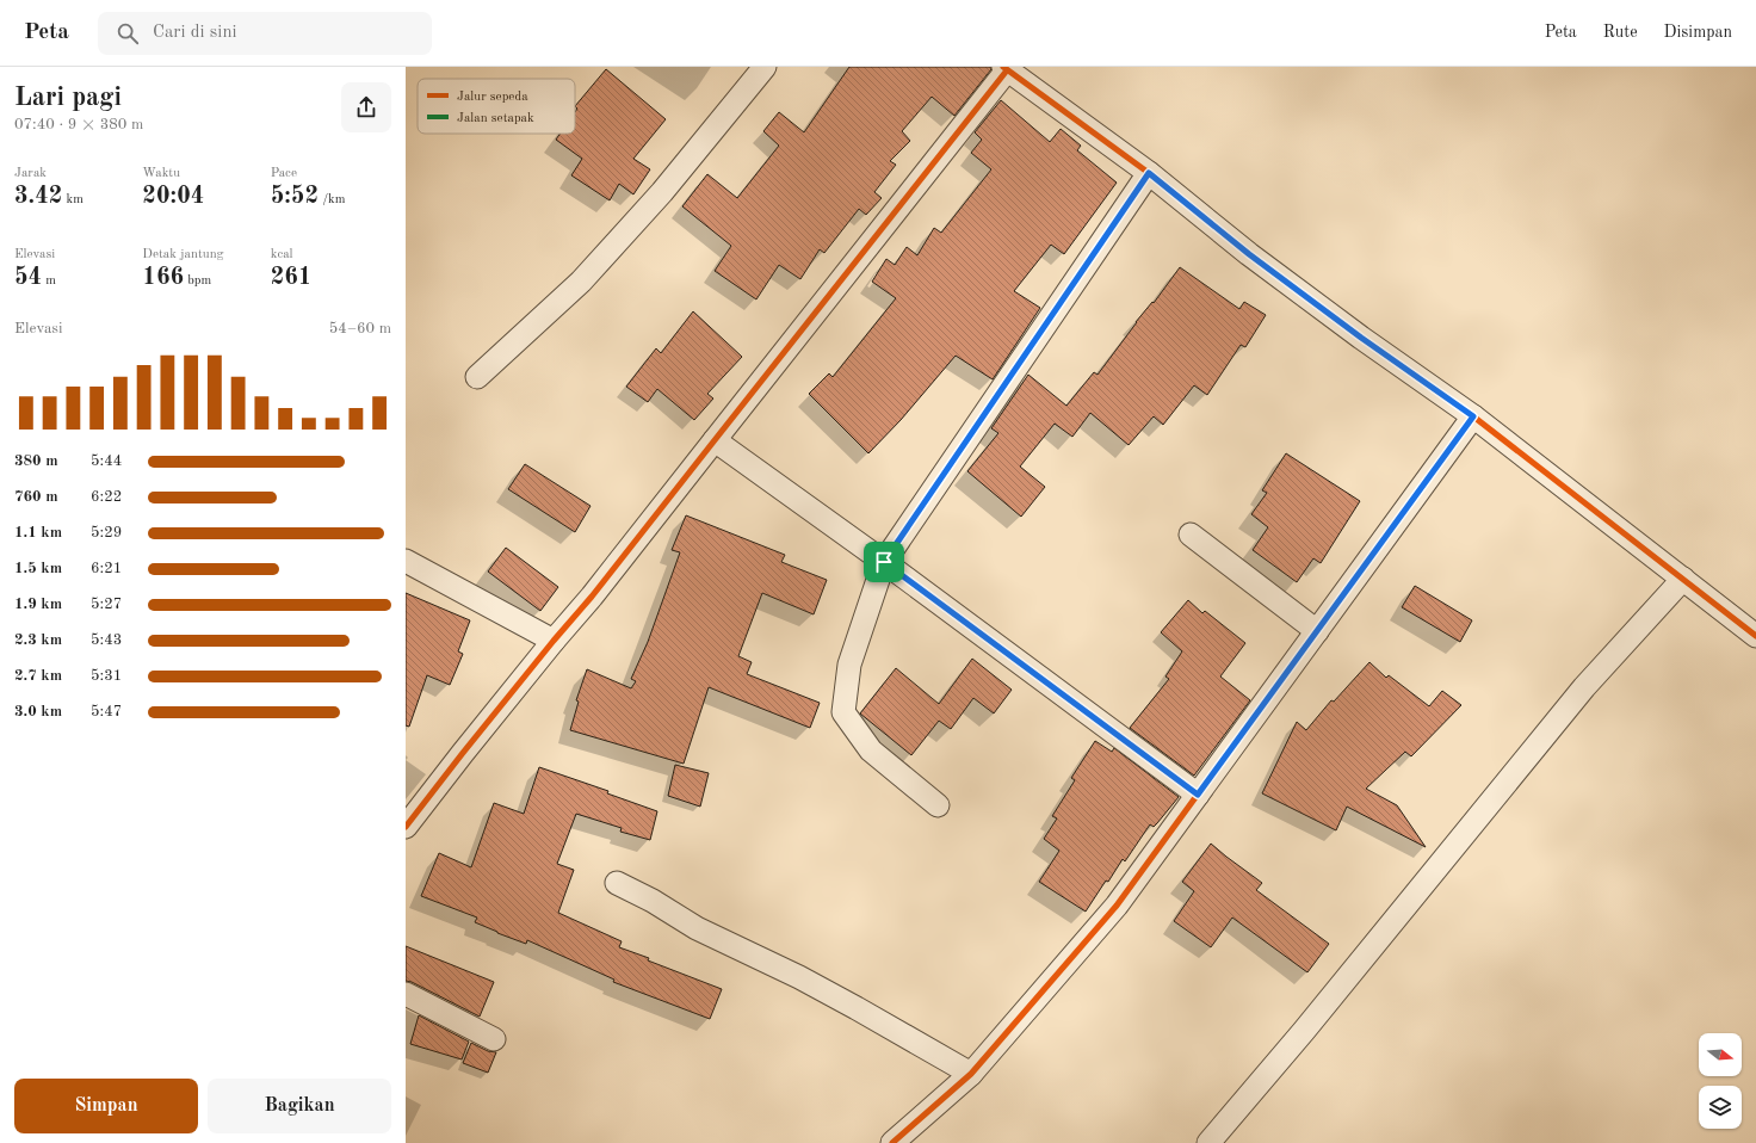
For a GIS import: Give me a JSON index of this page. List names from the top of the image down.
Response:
{
  "legend": ["Jalur sepeda", "Jalan setapak"],
  "north": "right",
  "page": {
    "header": "Peta",
    "search": "Cari di sini",
    "nav": ["Peta", "Rute", "Disimpan"],
    "heading": ["Lari pagi", "07:40 · 9 × 380 m"],
    "stats": [
      ["Jarak", "3.42 km"],
      ["Waktu", "20:04"],
      ["Pace", "5:52 /km"],
      ["Elevasi", "54 m"],
      ["Detak jantung", "166 bpm"],
      ["kcal", "261"]
    ],
    "chart": ["Elevasi", "54–60 m"],
    "list": [
      {
        "name": "380 m",
        "note": "5:44"
      },
      {
        "name": "760 m",
        "note": "6:22"
      },
      {
        "name": "1.1 km",
        "note": "5:29"
      },
      {
        "name": "1.5 km",
        "note": "6:21"
      },
      {
        "name": "1.9 km",
        "note": "5:27"
      },
      {
        "name": "2.3 km",
        "note": "5:43"
      },
      {
        "name": "2.7 km",
        "note": "5:31"
      },
      {
        "name": "3.0 km",
        "note": "5:47"
      }
    ],
    "buttons": ["Simpan", "Bagikan"]
  }
}
